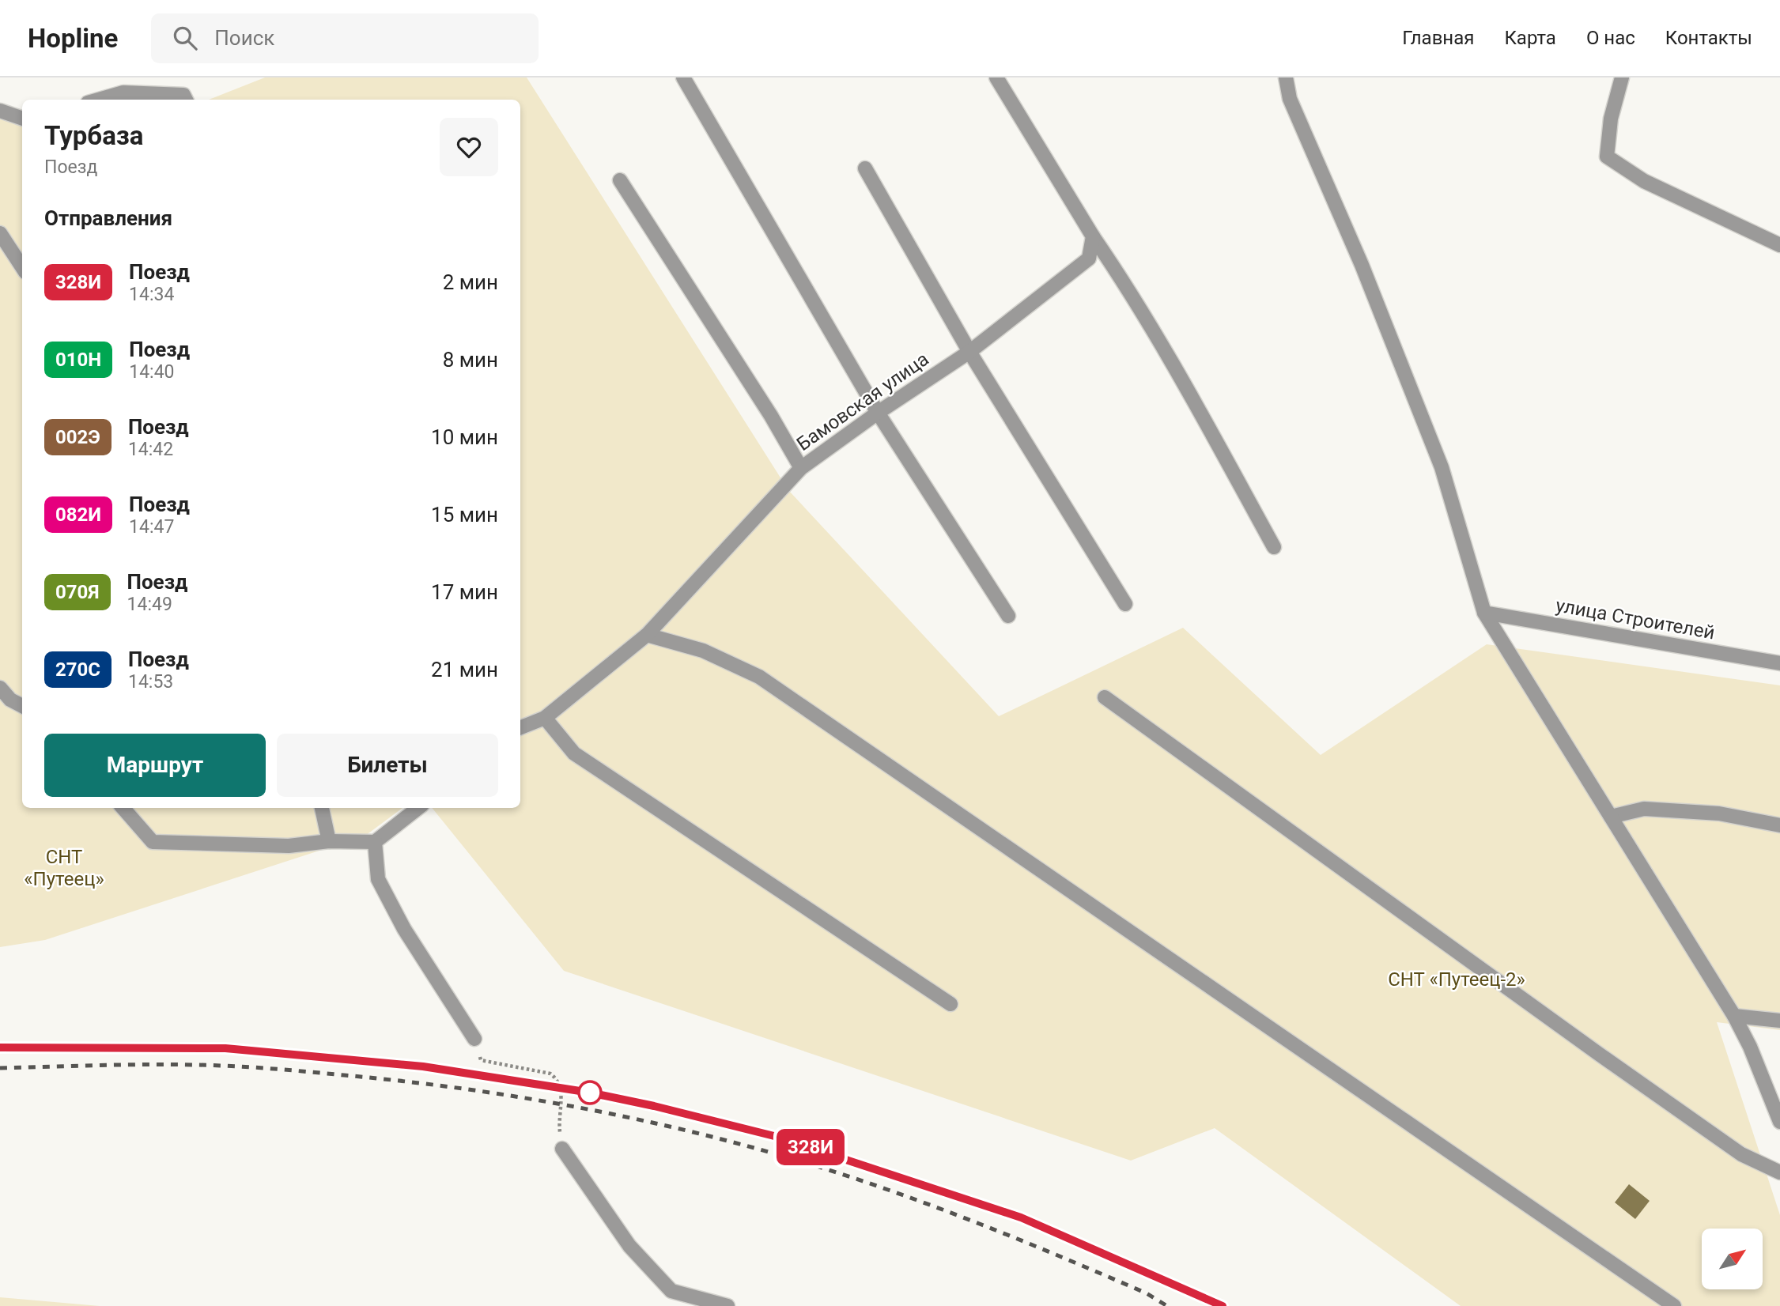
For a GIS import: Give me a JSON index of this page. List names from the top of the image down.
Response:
{
  "streets": {
    "street": ["Бамовская улица", "улица Строителей"]
  },
  "parks": ["СНТ «Путеец»", "СНТ «Путеец-2»"],
  "north": "top right",
  "page": {
    "header": "Hopline",
    "search": "Поиск",
    "nav": [
      "Главная",
      "Карта",
      "О нас",
      "Контакты"
    ],
    "on_map": "328И",
    "heading": [
      ["Турбаза", "Поезд"],
      "Отправления"
    ],
    "list": [
      {
        "mark": "328И",
        "name": "Поезд",
        "note": "14:34",
        "value": "2 мин"
      },
      {
        "mark": "010Н",
        "name": "Поезд",
        "note": "14:40",
        "value": "8 мин"
      },
      {
        "mark": "002Э",
        "name": "Поезд",
        "note": "14:42",
        "value": "10 мин"
      },
      {
        "mark": "082И",
        "name": "Поезд",
        "note": "14:47",
        "value": "15 мин"
      },
      {
        "mark": "070Я",
        "name": "Поезд",
        "note": "14:49",
        "value": "17 мин"
      },
      {
        "mark": "270С",
        "name": "Поезд",
        "note": "14:53",
        "value": "21 мин"
      }
    ],
    "buttons": ["Маршрут", "Билеты"]
  }
}
